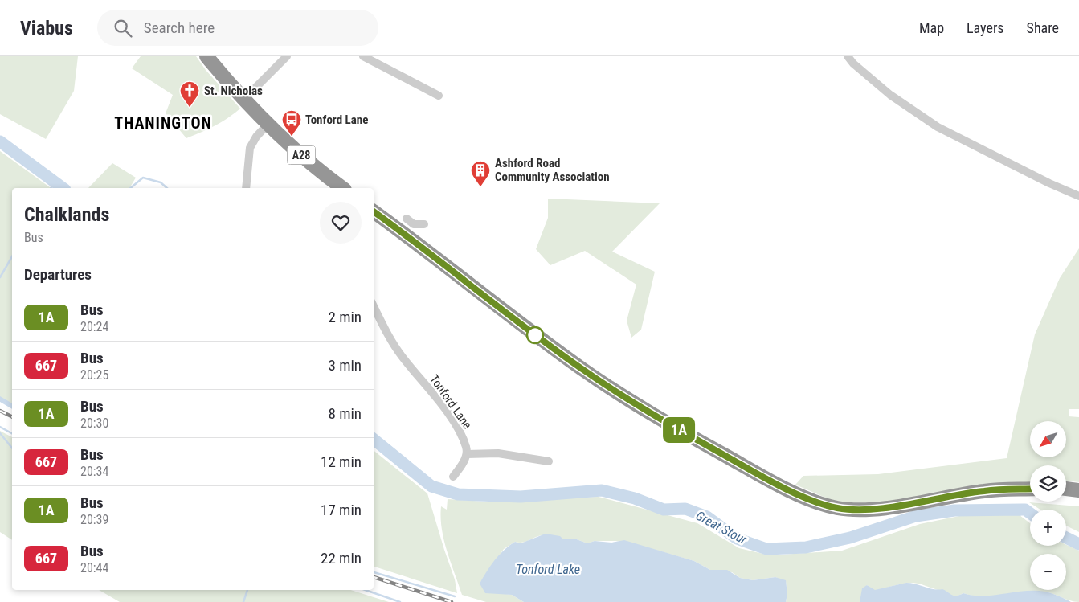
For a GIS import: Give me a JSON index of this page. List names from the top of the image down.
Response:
{
  "streets": {
    "highway": ["A28"],
    "street": ["Tonford Lane"]
  },
  "districts": ["THANINGTON"],
  "water": ["Great Stour", "Tonford Lake"],
  "places": {
    "church": ["St. Nicholas"],
    "bus stop": ["Tonford Lane"],
    "building": ["Ashford Road Community Association"]
  },
  "lines": ["bus line 1A"],
  "north": "bottom left",
  "page": {
    "header": "Viabus",
    "search": "Search here",
    "nav": ["Map", "Layers", "Share"],
    "on_map": "1A",
    "heading": [
      ["Chalklands", "Bus"],
      "Departures"
    ],
    "list": [
      {
        "mark": "1A",
        "name": "Bus",
        "note": "20:24",
        "value": "2 min"
      },
      {
        "mark": "667",
        "name": "Bus",
        "note": "20:25",
        "value": "3 min"
      },
      {
        "mark": "1A",
        "name": "Bus",
        "note": "20:30",
        "value": "8 min"
      },
      {
        "mark": "667",
        "name": "Bus",
        "note": "20:34",
        "value": "12 min"
      },
      {
        "mark": "1A",
        "name": "Bus",
        "note": "20:39",
        "value": "17 min"
      },
      {
        "mark": "667",
        "name": "Bus",
        "note": "20:44",
        "value": "22 min"
      }
    ],
    "map_buttons": ["+", "−"]
  }
}
